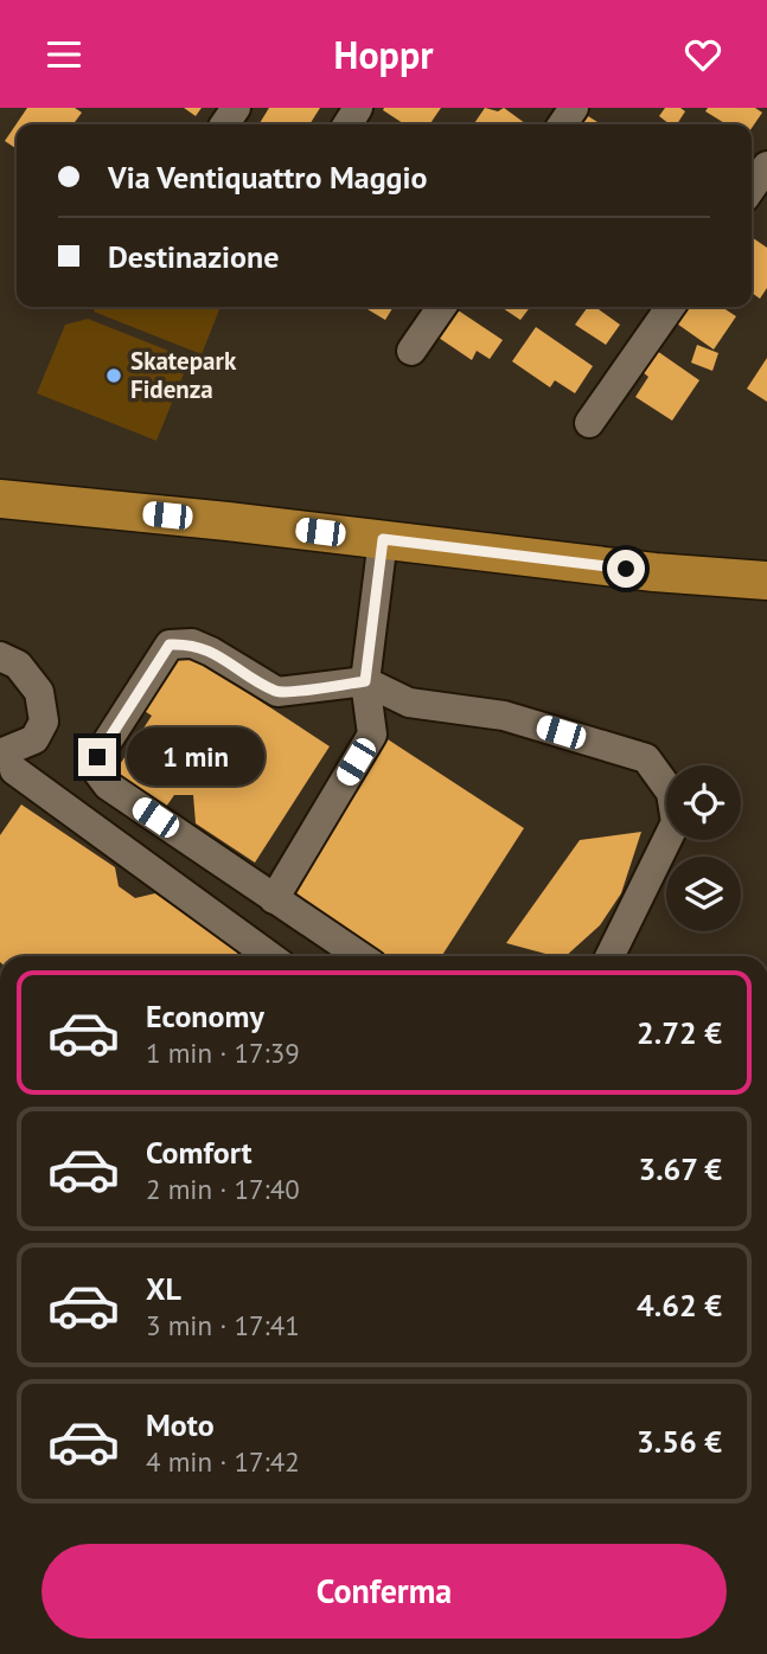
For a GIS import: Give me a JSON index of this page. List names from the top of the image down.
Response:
{
  "places": ["Skatepark Fidenza"],
  "page": {
    "header": "Hoppr",
    "banner": ["Via Ventiquattro Maggio", "Destinazione"],
    "bubble": "1 min",
    "list": [
      {
        "name": "Economy",
        "note": "1 min · 17:39",
        "value": "2.72 €"
      },
      {
        "name": "Comfort",
        "note": "2 min · 17:40",
        "value": "3.67 €"
      },
      {
        "name": "XL",
        "note": "3 min · 17:41",
        "value": "4.62 €"
      },
      {
        "name": "Moto",
        "note": "4 min · 17:42",
        "value": "3.56 €"
      }
    ],
    "buttons": "Conferma"
  }
}
